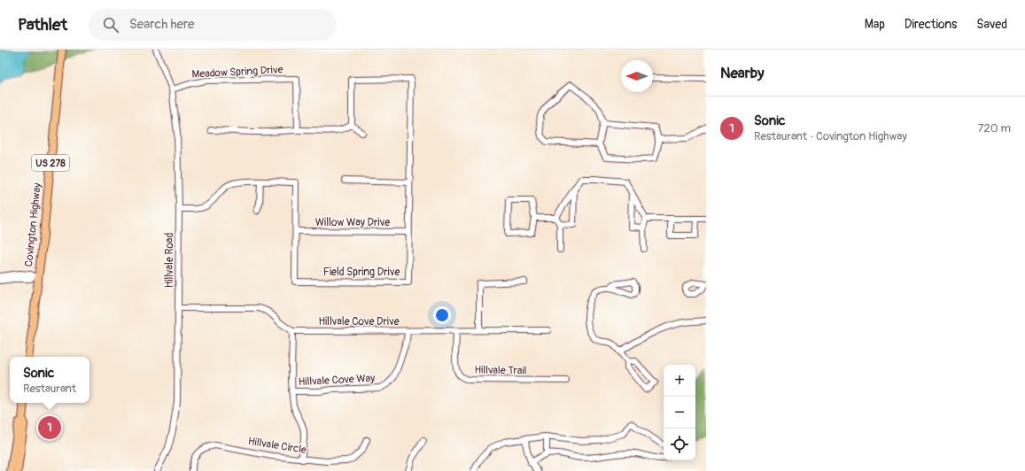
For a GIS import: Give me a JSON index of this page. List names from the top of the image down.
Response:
{
  "streets": {
    "main road": ["US 278", "Covington Highway"],
    "street": [
      "Meadow Spring Drive",
      "Willow Way Drive",
      "Hillvale Road",
      "Field Spring Drive",
      "Hillvale Cove Drive",
      "Hillvale Trail",
      "Hillvale Cove Way",
      "Hillvale Circle"
    ]
  },
  "crossings": [
    ["Meadow Spring Drive", "Hillvale Road"],
    ["Willow Way Drive", "Field Spring Drive"],
    ["Hillvale Road", "Field Spring Drive"],
    ["Hillvale Cove Drive", "Hillvale Trail"],
    ["Hillvale Cove Drive", "Hillvale Cove Way"]
  ],
  "north": "left",
  "page": {
    "header": "Pathlet",
    "search": "Search here",
    "nav": ["Map", "Directions", "Saved"],
    "heading": "Nearby",
    "list": [
      {
        "mark": "1",
        "name": "Sonic",
        "note": "Restaurant · Covington Highway",
        "value": "720 m"
      }
    ],
    "popup": ["Sonic", "Restaurant"],
    "map_buttons": ["+", "−"],
    "pins": "1"
  }
}
